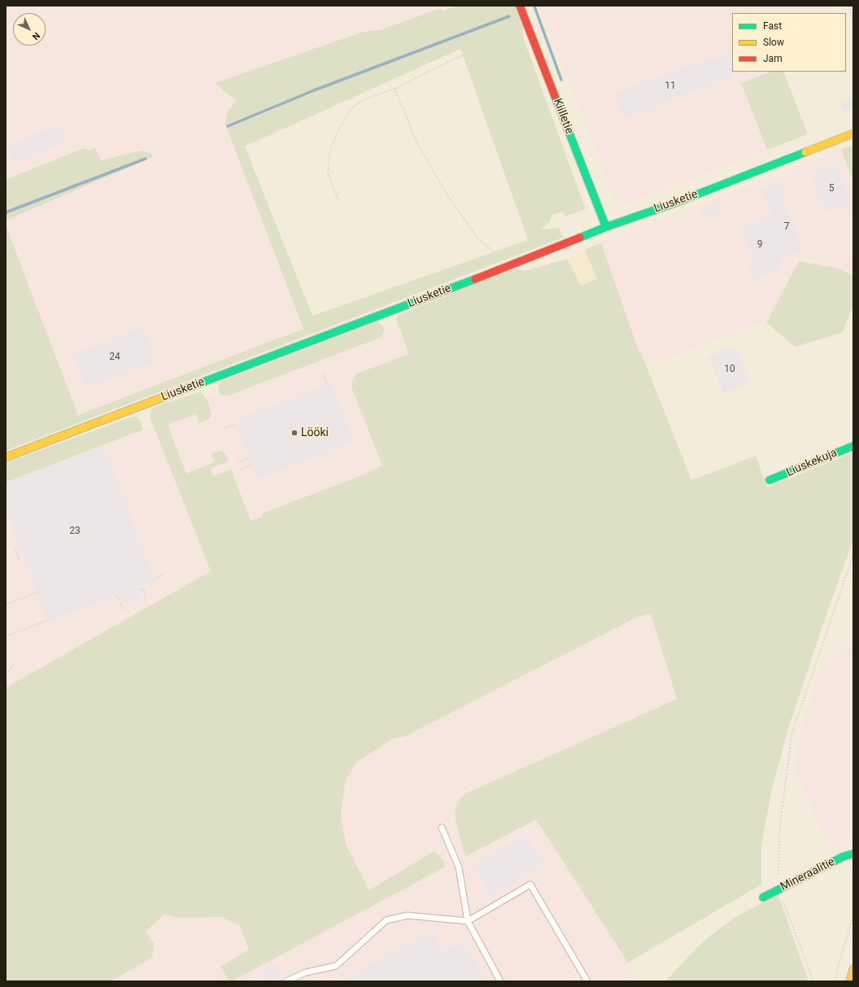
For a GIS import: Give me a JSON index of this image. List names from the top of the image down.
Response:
{
  "streets": {
    "street": [
      "Kiilletie",
      "Liusketie",
      "Liuskekuja",
      "Mineraalitie"
    ]
  },
  "crossings": [
    ["Kiilletie", "Liusketie"]
  ],
  "places": ["Lööki"],
  "house_numbers": [
    "11",
    "5",
    "7",
    "9",
    "24",
    "10",
    "23"
  ],
  "legend": ["Fast", "Slow", "Jam"],
  "north": "bottom right"
}
